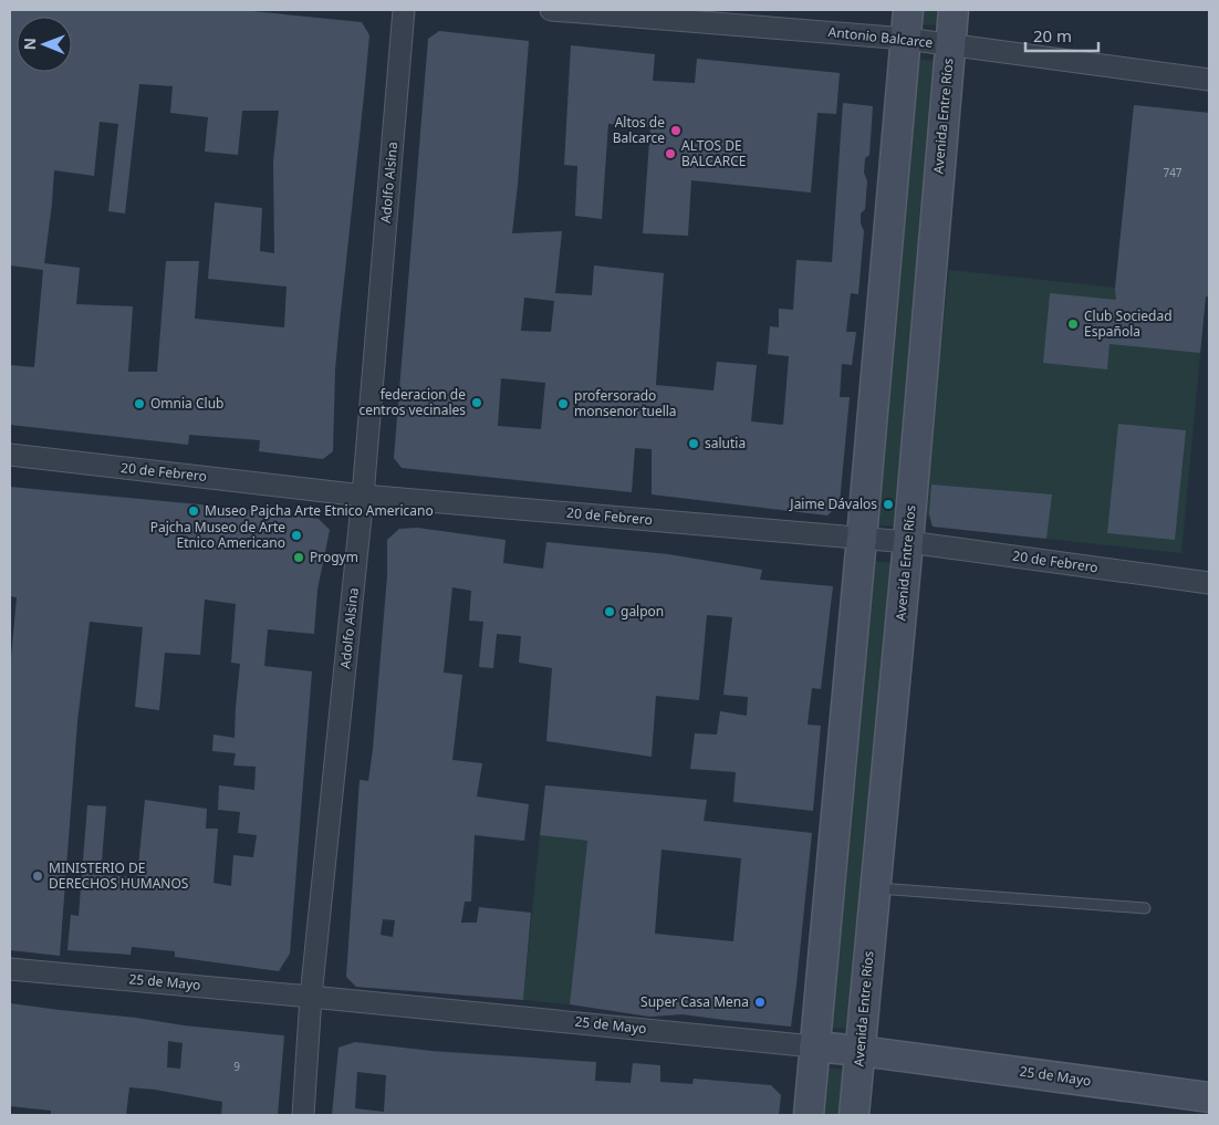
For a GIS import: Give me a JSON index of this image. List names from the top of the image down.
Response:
{
  "streets": {
    "main road": ["Avenida Entre Ríos", "25 de Mayo"],
    "street": ["Antonio Balcarce", "Adolfo Alsina", "20 de Febrero"]
  },
  "crossings": [
    ["Antonio Balcarce", "Avenida Entre Ríos"],
    ["Avenida Entre Ríos", "20 de Febrero"],
    ["Avenida Entre Ríos", "25 de Mayo"],
    ["Adolfo Alsina", "20 de Febrero"],
    ["Adolfo Alsina", "25 de Mayo"]
  ],
  "places": [
    "Altos de Balcarce",
    "ALTOS DE BALCARCE",
    "Club Sociedad Española",
    "federacion de centros vecinales",
    "Omnia Club",
    "profersorado monsenor tuella",
    "salutia",
    "Jaime Dávalos",
    "Museo Pajcha Arte Etnico Americano",
    "Pajcha Museo de Arte Etnico Americano",
    "Progym",
    "galpon",
    "MINISTERIO DE DERECHOS HUMANOS",
    "Super Casa Mena"
  ],
  "house_numbers": ["747", "9"],
  "scale_bar": "20 m",
  "north": "left"
}
